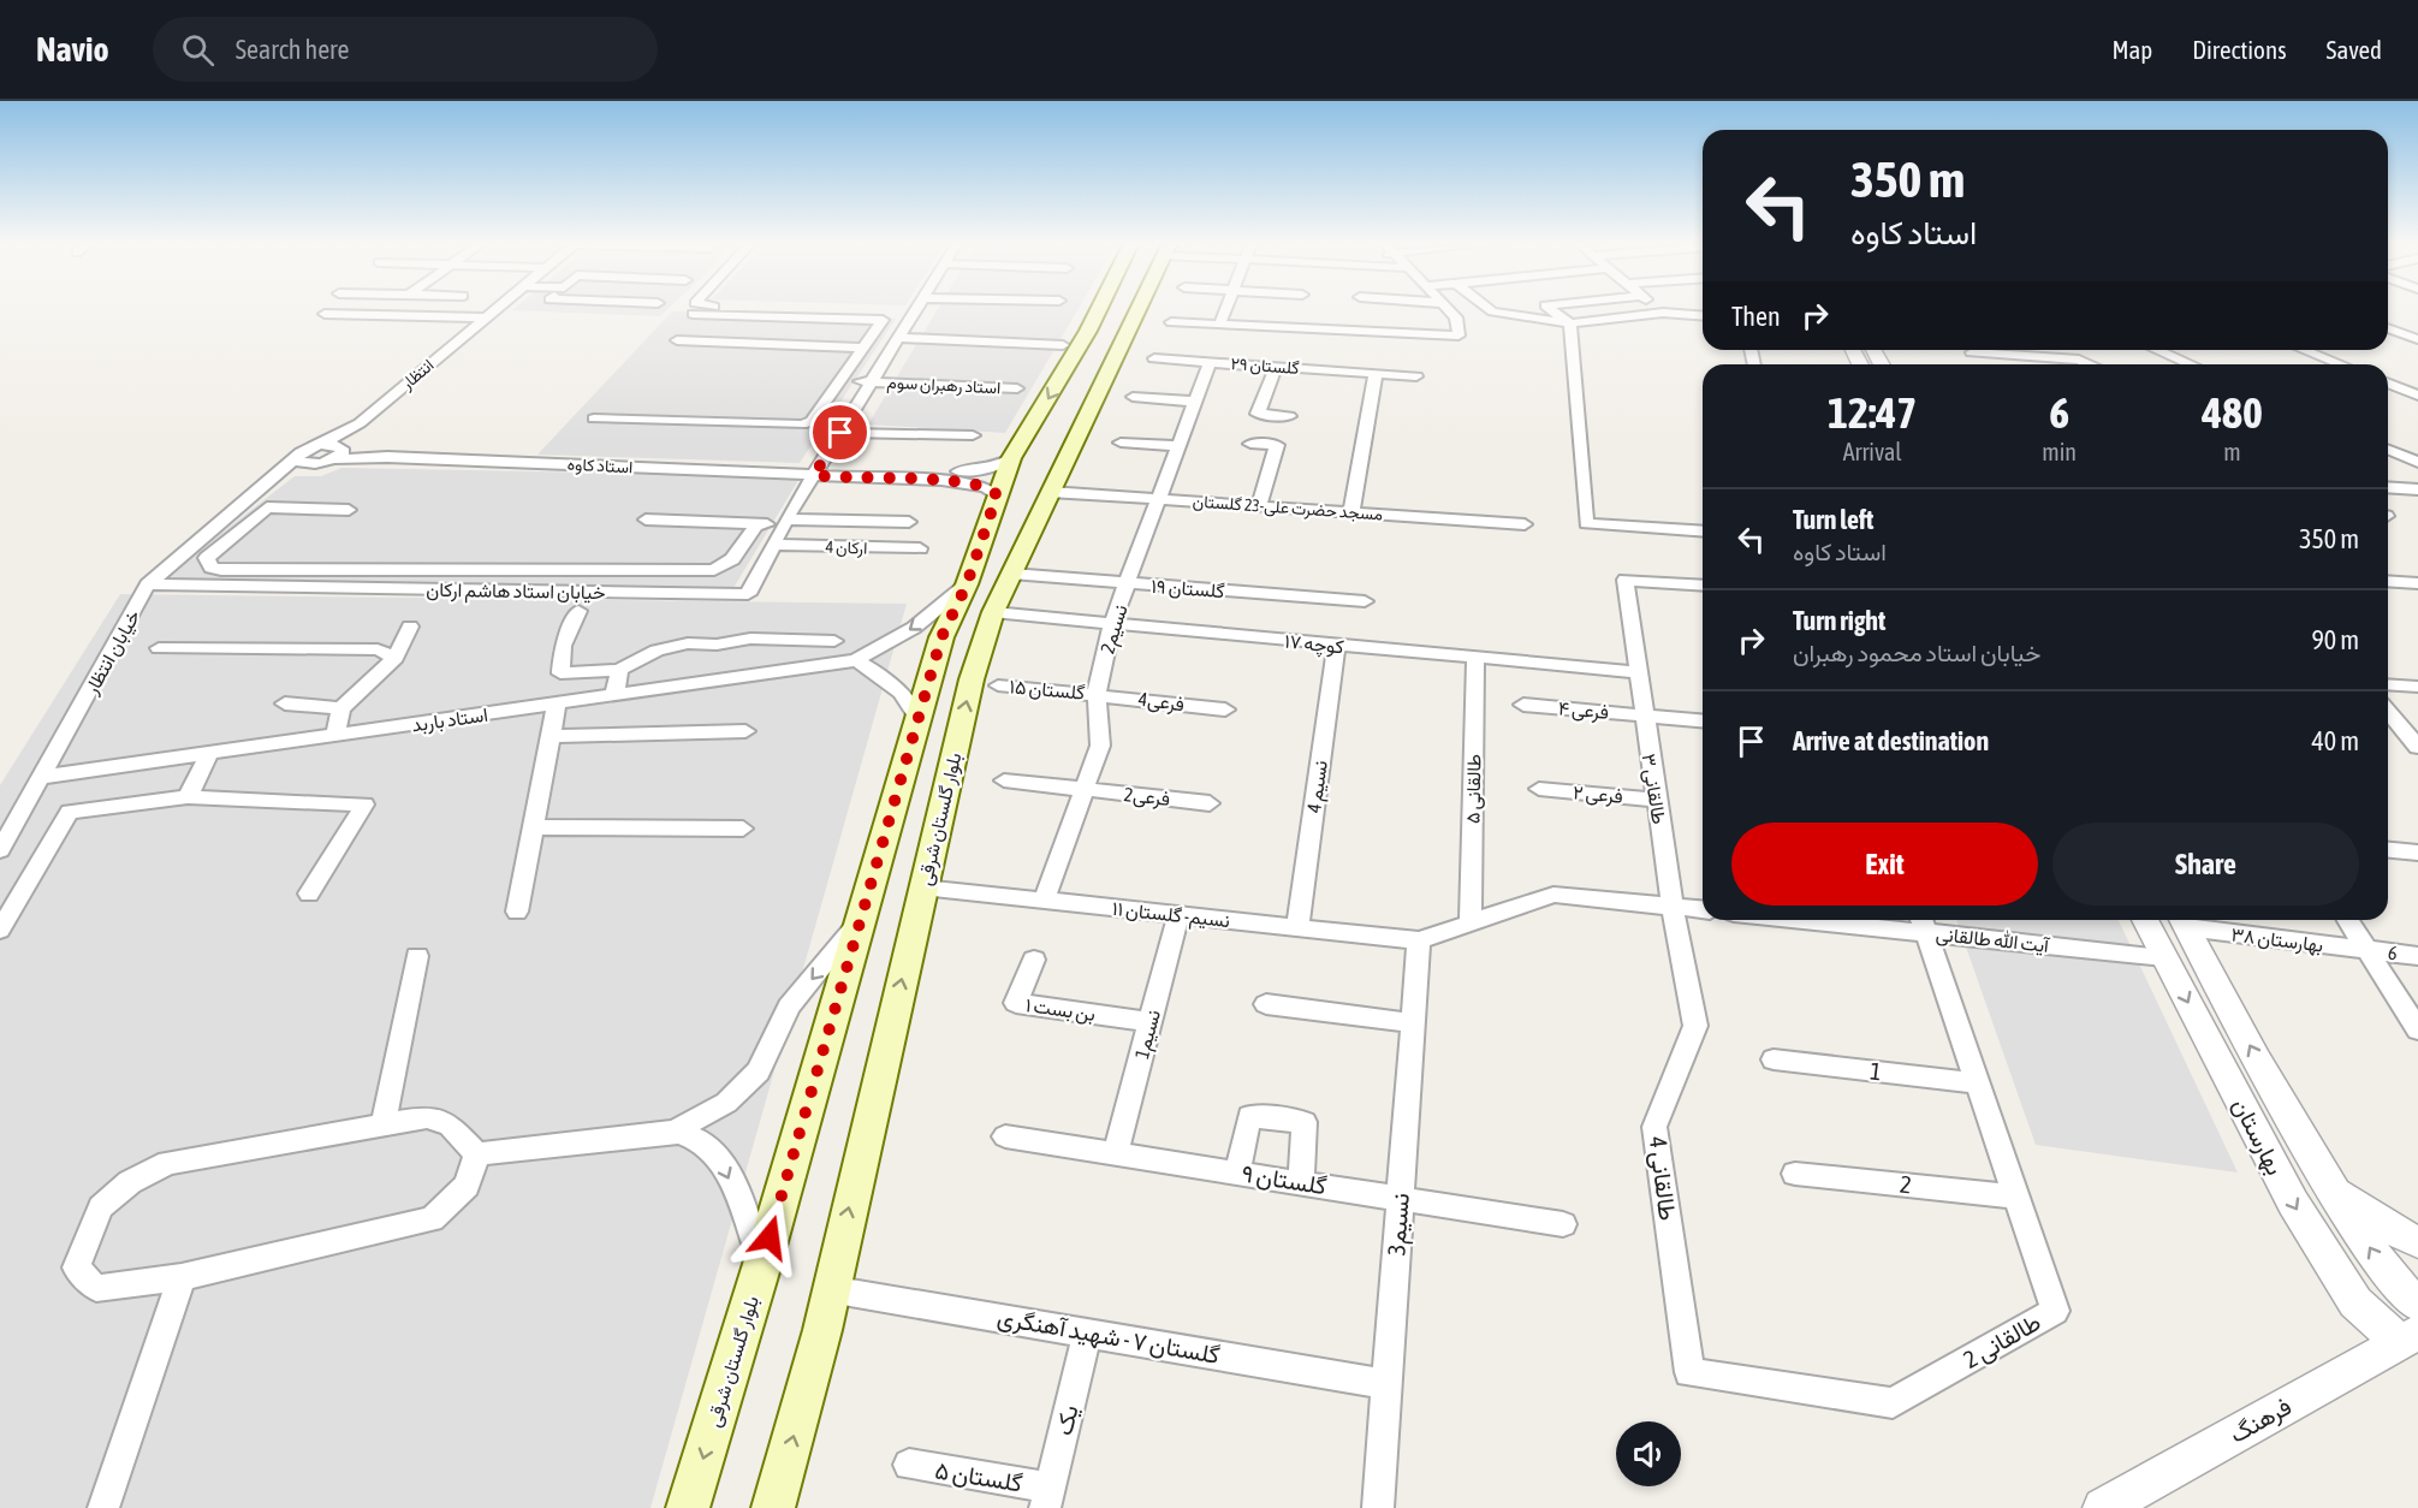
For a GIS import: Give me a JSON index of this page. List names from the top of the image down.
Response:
{
  "streets": {
    "main road": ["بلوار گلستان شرقی"],
    "street": [
      "گلستان ۲۹",
      "انتظار",
      "استاد رهبران سوم",
      "استاد کاوه",
      "مسجد حضرت علی-23 گلستان",
      "ارکان 4",
      "گلستان ۱۹",
      "خیابان استاد هاشم ارکان",
      "نسیم2",
      "کوچه ۱۷",
      "خیابان انتظار",
      "گلستان ۱۵",
      "فرعی4",
      "فرعی ۴",
      "استاد باربد",
      "نسیم 4",
      "طالقانی ۵",
      "طالقانی ۳",
      "فرعی ۲",
      "فرعی2",
      "نسیم- گلستان ۱۱",
      "آیت الله طالقانی",
      "بهارستان ۳۸",
      "6",
      "بن بست ۱",
      "نسیم1",
      "1",
      "بهارستان",
      "طالقانی 4",
      "گلستان ۹",
      "2",
      "نسیم3",
      "گلستان ۷ - شهید آهنگری",
      "طالقانی 2",
      "یک",
      "فرهنگ",
      "گلستان ۵"
    ]
  },
  "crossings": [
    ["گلستان ۲۹", "نسیم2"],
    ["انتظار", "خیابان انتظار"],
    ["استاد رهبران سوم", "خیابان استاد هاشم ارکان"],
    ["استاد کاوه", "خیابان استاد هاشم ارکان"],
    ["استاد کاوه", "بلوار گلستان شرقی"],
    ["مسجد حضرت علی-23 گلستان", "نسیم2"],
    ["مسجد حضرت علی-23 گلستان", "بلوار گلستان شرقی"],
    ["ارکان 4", "خیابان استاد هاشم ارکان"],
    ["گلستان ۱۹", "نسیم2"],
    ["گلستان ۱۹", "بلوار گلستان شرقی"],
    ["خیابان استاد هاشم ارکان", "خیابان انتظار"],
    ["نسیم2", "کوچه ۱۷"],
    ["نسیم2", "گلستان ۱۵"],
    ["نسیم2", "فرعی4"],
    ["نسیم2", "فرعی2"],
    ["نسیم2", "نسیم- گلستان ۱۱"],
    ["کوچه ۱۷", "نسیم 4"],
    ["کوچه ۱۷", "طالقانی ۵"],
    ["کوچه ۱۷", "طالقانی ۳"],
    ["کوچه ۱۷", "بلوار گلستان شرقی"],
    ["خیابان انتظار", "استاد باربد"],
    ["گلستان ۱۵", "فرعی4"],
    ["فرعی ۴", "طالقانی ۳"],
    ["نسیم 4", "نسیم- گلستان ۱۱"],
    ["طالقانی ۳", "فرعی ۲"],
    ["طالقانی ۳", "طالقانی 4"],
    ["بلوار گلستان شرقی", "نسیم- گلستان ۱۱"],
    ["بلوار گلستان شرقی", "گلستان ۷ - شهید آهنگری"],
    ["نسیم- گلستان ۱۱", "نسیم1"],
    ["نسیم- گلستان ۱۱", "نسیم3"],
    ["آیت الله طالقانی", "بهارستان"],
    ["آیت الله طالقانی", "طالقانی 2"],
    ["بهارستان ۳۸", "6"],
    ["بهارستان ۳۸", "بهارستان"],
    ["بن بست ۱", "نسیم1"],
    ["نسیم1", "گلستان ۹"],
    ["1", "طالقانی 2"],
    ["بهارستان", "فرهنگ"],
    ["طالقانی 4", "طالقانی 2"],
    ["گلستان ۹", "نسیم3"],
    ["2", "طالقانی 2"],
    ["نسیم3", "گلستان ۷ - شهید آهنگری"],
    ["گلستان ۷ - شهید آهنگری", "یک"],
    ["یک", "گلستان ۵"]
  ],
  "page": {
    "header": "Navio",
    "search": "Search here",
    "nav": ["Map", "Directions", "Saved"],
    "turn": ["350 m", "استاد کاوه"],
    "then": "Then",
    "eta": [
      "12:47",
      "Arrival",
      "6",
      "min",
      "480",
      "m"
    ],
    "list": [
      {
        "name": "Turn left",
        "note": "استاد کاوه",
        "value": "350 m"
      },
      {
        "name": "Turn right",
        "note": "خیابان استاد محمود رهبران",
        "value": "90 m"
      },
      {
        "name": "Arrive at destination",
        "value": "40 m"
      }
    ],
    "buttons": ["Exit", "Share"]
  }
}
